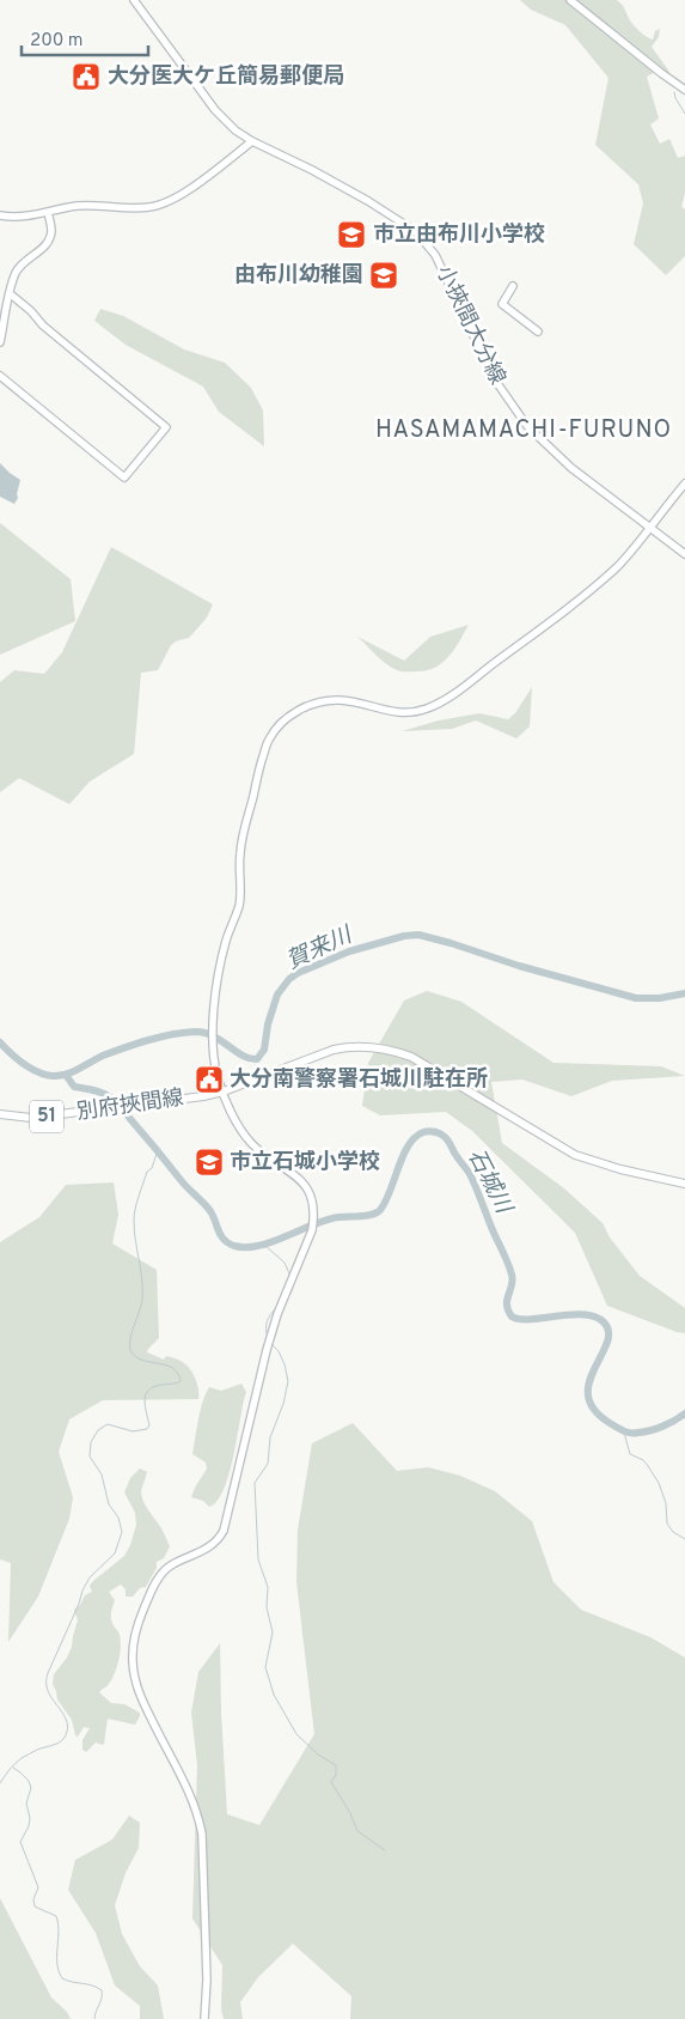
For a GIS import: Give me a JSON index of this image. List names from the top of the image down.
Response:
{
  "streets": {
    "main road": ["別府挾間線", "51"],
    "street": ["小挾間大分線"]
  },
  "districts": ["HASAMAMACHI-FURUNO"],
  "water": ["賀来川", "石城川"],
  "places": {
    "public building": ["大分医大ケ丘簡易郵便局", "大分南警察署石城川駐在所"],
    "school or university": ["市立由布川小学校", "由布川幼稚園", "市立石城小学校"]
  },
  "scale_bar": "200 m"
}
